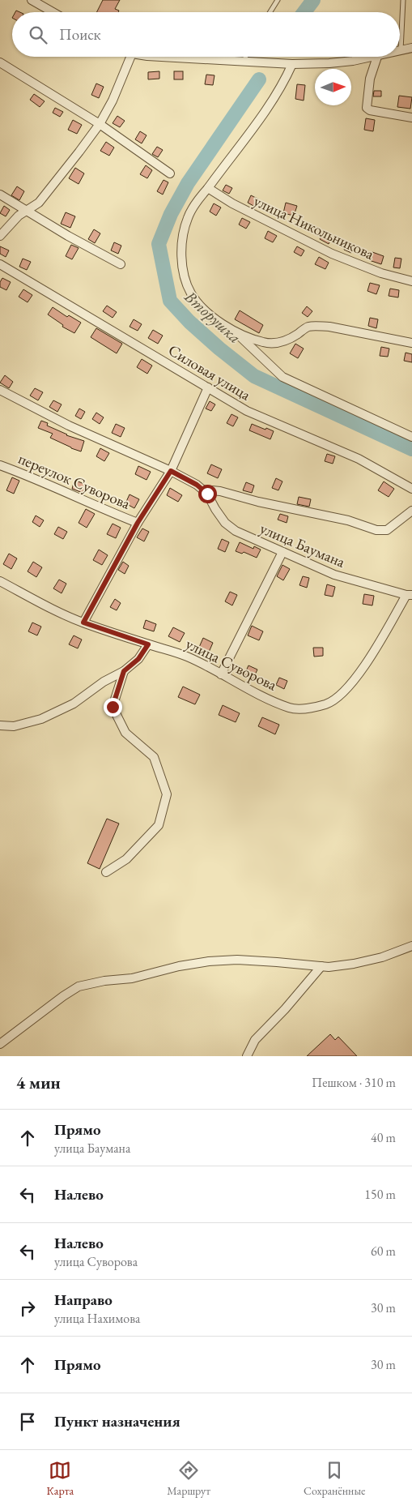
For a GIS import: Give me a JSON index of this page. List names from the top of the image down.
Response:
{
  "streets": {
    "street": [
      "улица Никольникова",
      "Силовая улица",
      "переулок Суворова",
      "улица Баумана",
      "улица Суворова"
    ]
  },
  "crossings": [
    ["улица Баумана", "улица Суворова"]
  ],
  "water": ["Вторушка"],
  "north": "right",
  "page": {
    "search": "Поиск",
    "heading": ["4 мин", "Пешком · 310 m"],
    "list": [
      ["Прямо", "улица Баумана", "40 m"],
      ["Налево", "150 m"],
      ["Налево", "улица Суворова", "60 m"],
      ["Направо", "улица Нахимова", "30 m"],
      ["Прямо", "30 m"],
      "Пункт назначения"
    ],
    "nav": ["Карта", "Маршрут", "Сохранённые"]
  }
}
